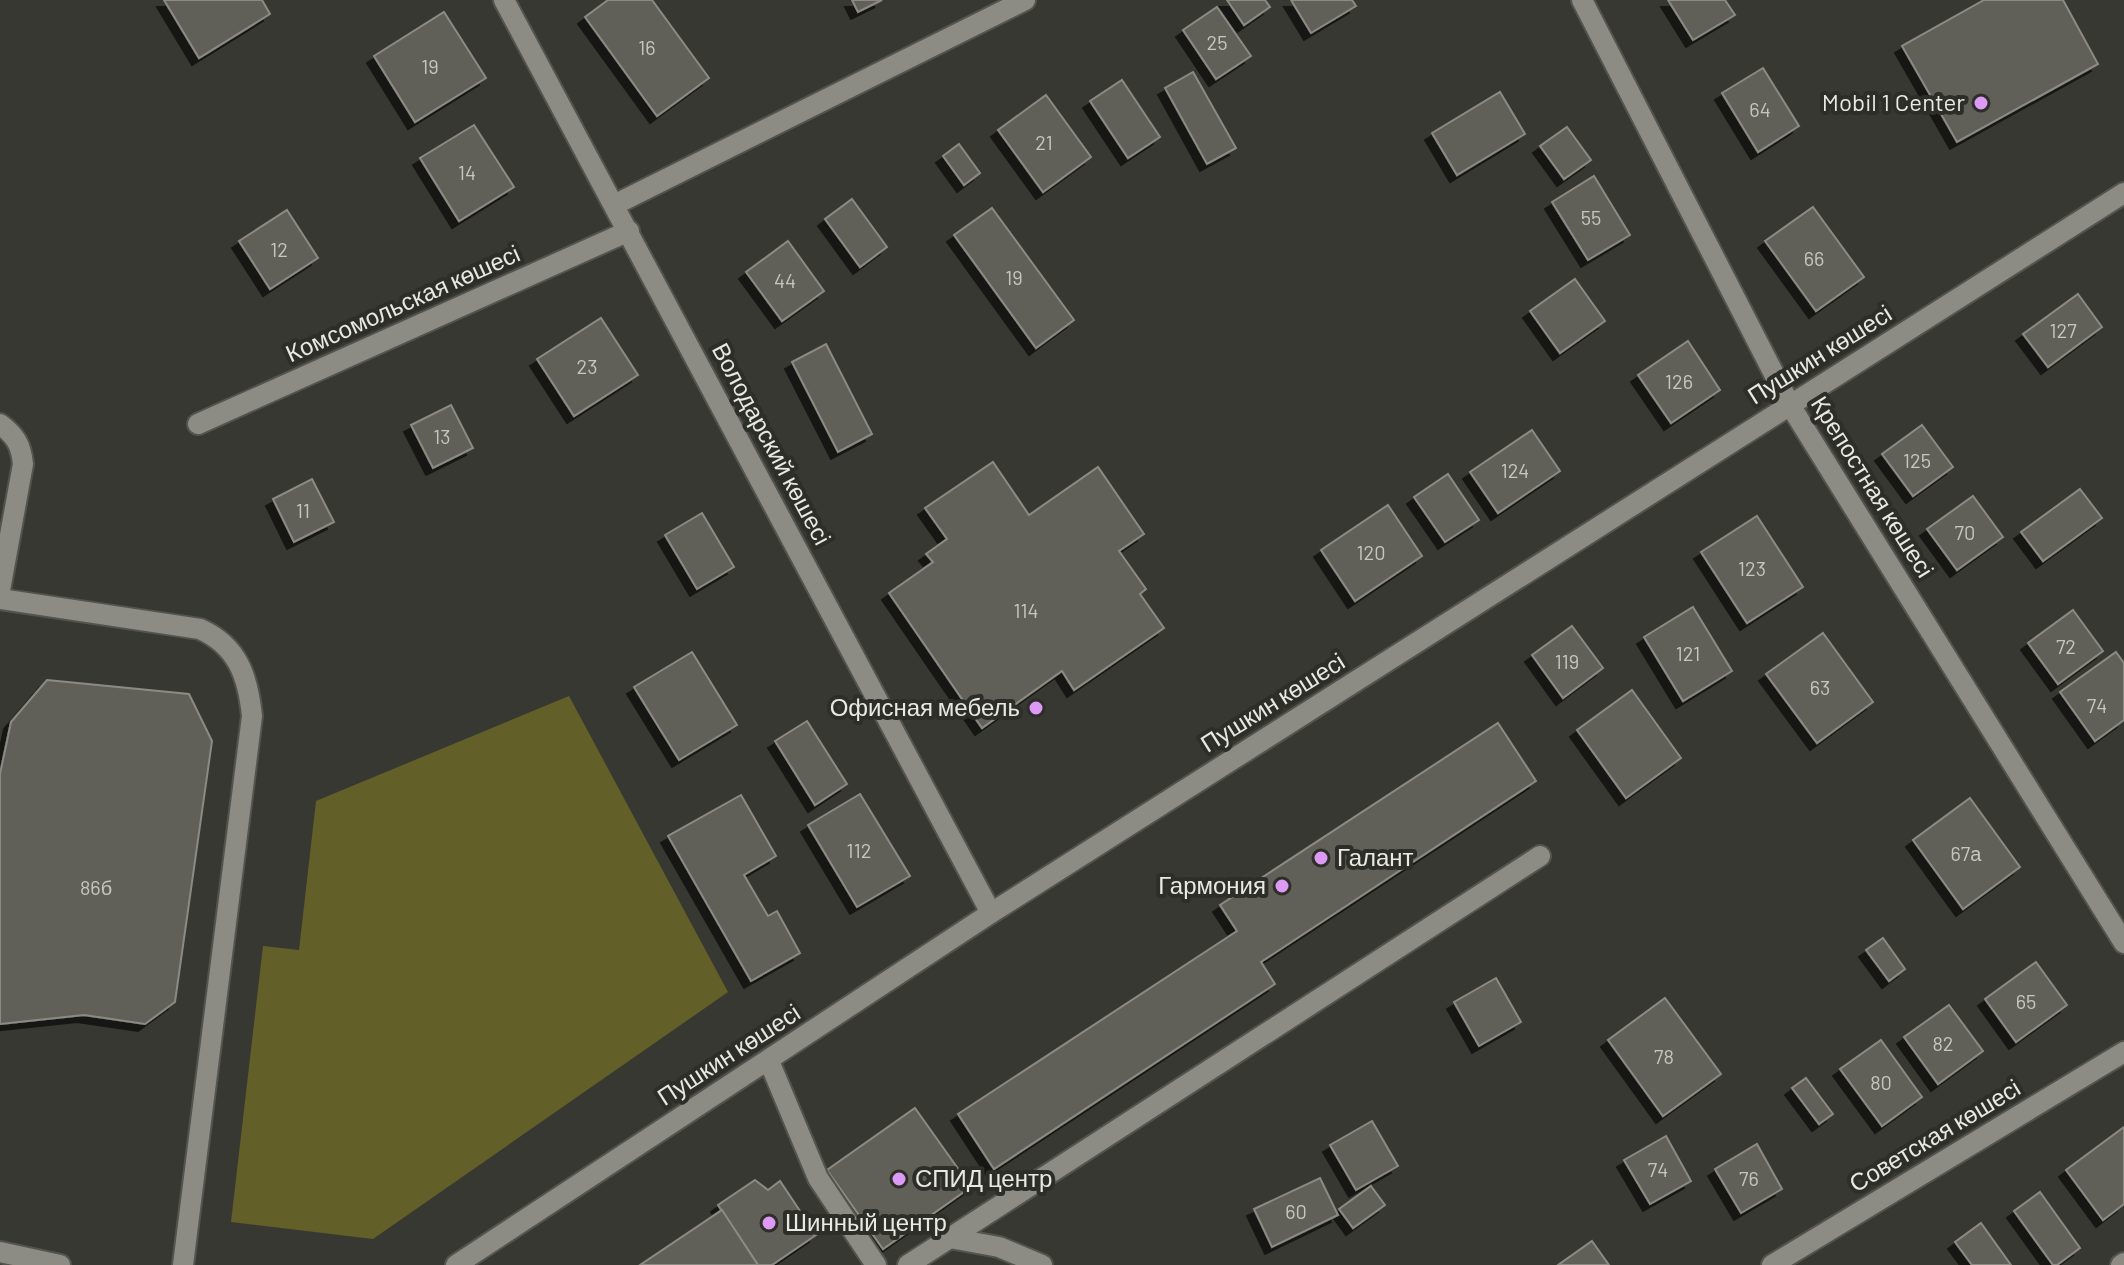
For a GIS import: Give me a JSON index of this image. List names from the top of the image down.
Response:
{
  "streets": {
    "street": [
      "Комсомольская көшесі",
      "Пушкин көшесі",
      "Володарский көшесі",
      "Крепостная көшесі",
      "Советская көшесі"
    ]
  },
  "crossings": [
    ["Комсомольская көшесі", "Володарский көшесі"],
    ["Пушкин көшесі", "Володарский көшесі"],
    ["Пушкин көшесі", "Крепостная көшесі"]
  ],
  "places": [
    "Mobil 1 Center",
    "Офисная мебель",
    "Галант",
    "Гармония",
    "СПИД центр",
    "Шинный центр"
  ],
  "house_numbers": [
    "25",
    "16",
    "19",
    "64",
    "21",
    "14",
    "55",
    "12",
    "66",
    "19",
    "44",
    "127",
    "23",
    "126",
    "13",
    "125",
    "124",
    "11",
    "70",
    "120",
    "123",
    "114",
    "72",
    "121",
    "119",
    "63",
    "74",
    "112",
    "67а",
    "86б",
    "65",
    "82",
    "78",
    "80",
    "74",
    "76",
    "60"
  ]
}
